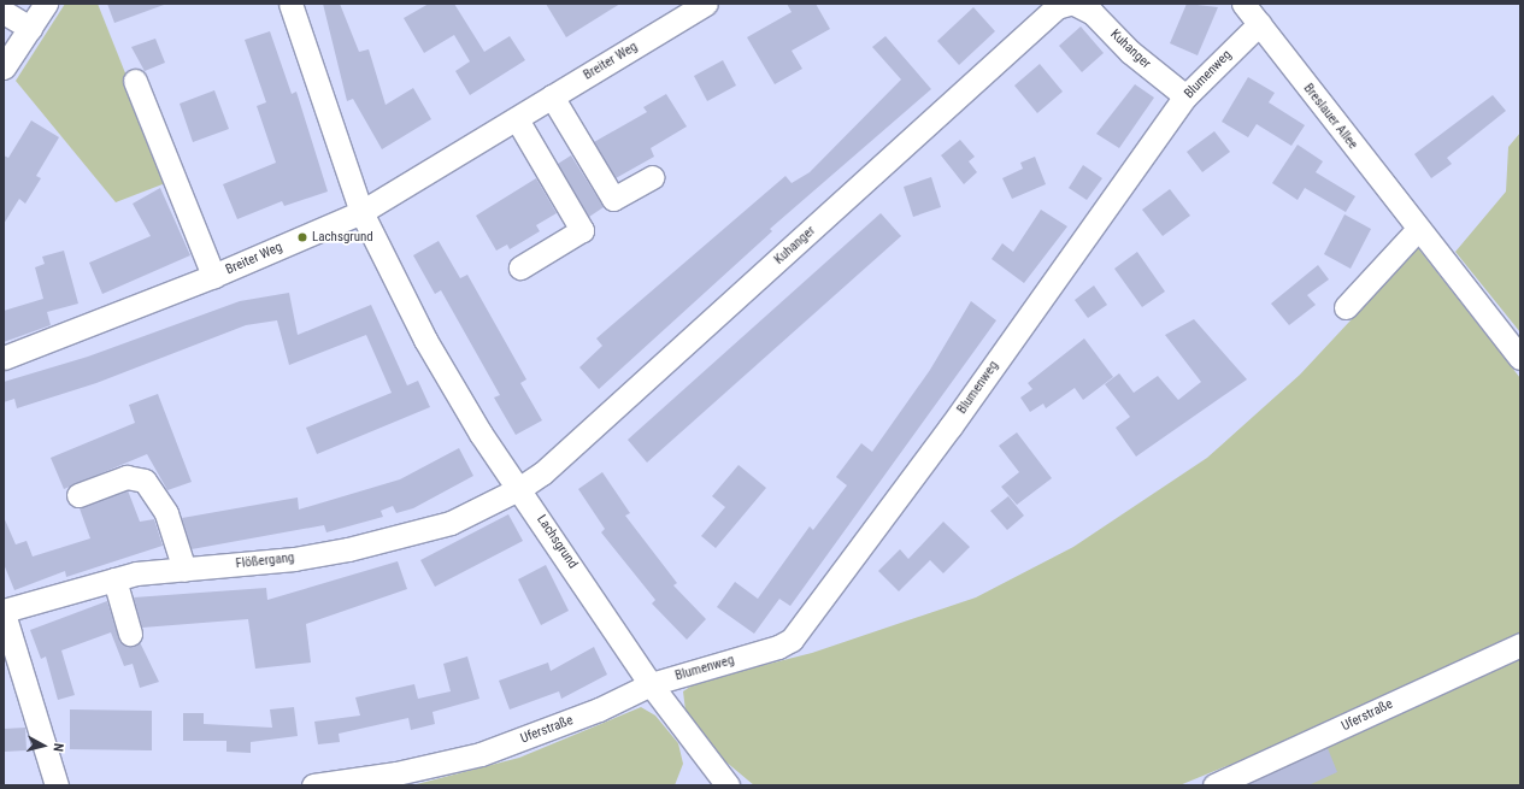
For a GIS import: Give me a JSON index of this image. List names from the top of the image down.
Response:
{
  "streets": {
    "street": [
      "Kuhanger",
      "Breiter Weg",
      "Blumenweg",
      "Breslauer Allee",
      "Lachsgrund",
      "Flößergang",
      "Uferstraße"
    ]
  },
  "crossings": [
    ["Kuhanger", "Blumenweg"],
    ["Kuhanger", "Lachsgrund"],
    ["Kuhanger", "Flößergang"],
    ["Breiter Weg", "Lachsgrund"],
    ["Blumenweg", "Breslauer Allee"],
    ["Blumenweg", "Lachsgrund"],
    ["Blumenweg", "Uferstraße"],
    ["Lachsgrund", "Flößergang"],
    ["Lachsgrund", "Uferstraße"]
  ],
  "places": ["Lachsgrund"],
  "north": "right"
}
